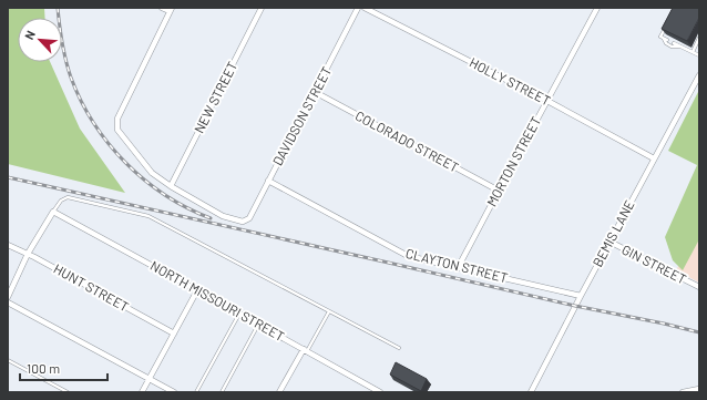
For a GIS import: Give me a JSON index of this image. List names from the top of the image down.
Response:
{
  "streets": {
    "street": [
      "HOLLY STREET",
      "NEW STREET",
      "DAVIDSON STREET",
      "COLORADO STREET",
      "MORTON STREET",
      "BEMIS LANE",
      "GIN STREET",
      "CLAYTON STREET",
      "HUNT STREET",
      "NORTH MISSOURI STREET"
    ]
  },
  "crossings": [
    ["HOLLY STREET", "MORTON STREET"],
    ["HOLLY STREET", "BEMIS LANE"],
    ["NEW STREET", "DAVIDSON STREET"],
    ["DAVIDSON STREET", "COLORADO STREET"],
    ["DAVIDSON STREET", "CLAYTON STREET"],
    ["COLORADO STREET", "MORTON STREET"],
    ["MORTON STREET", "CLAYTON STREET"],
    ["BEMIS LANE", "GIN STREET"],
    ["BEMIS LANE", "CLAYTON STREET"]
  ],
  "scale_bar": "100 m",
  "north": "top left"
}
